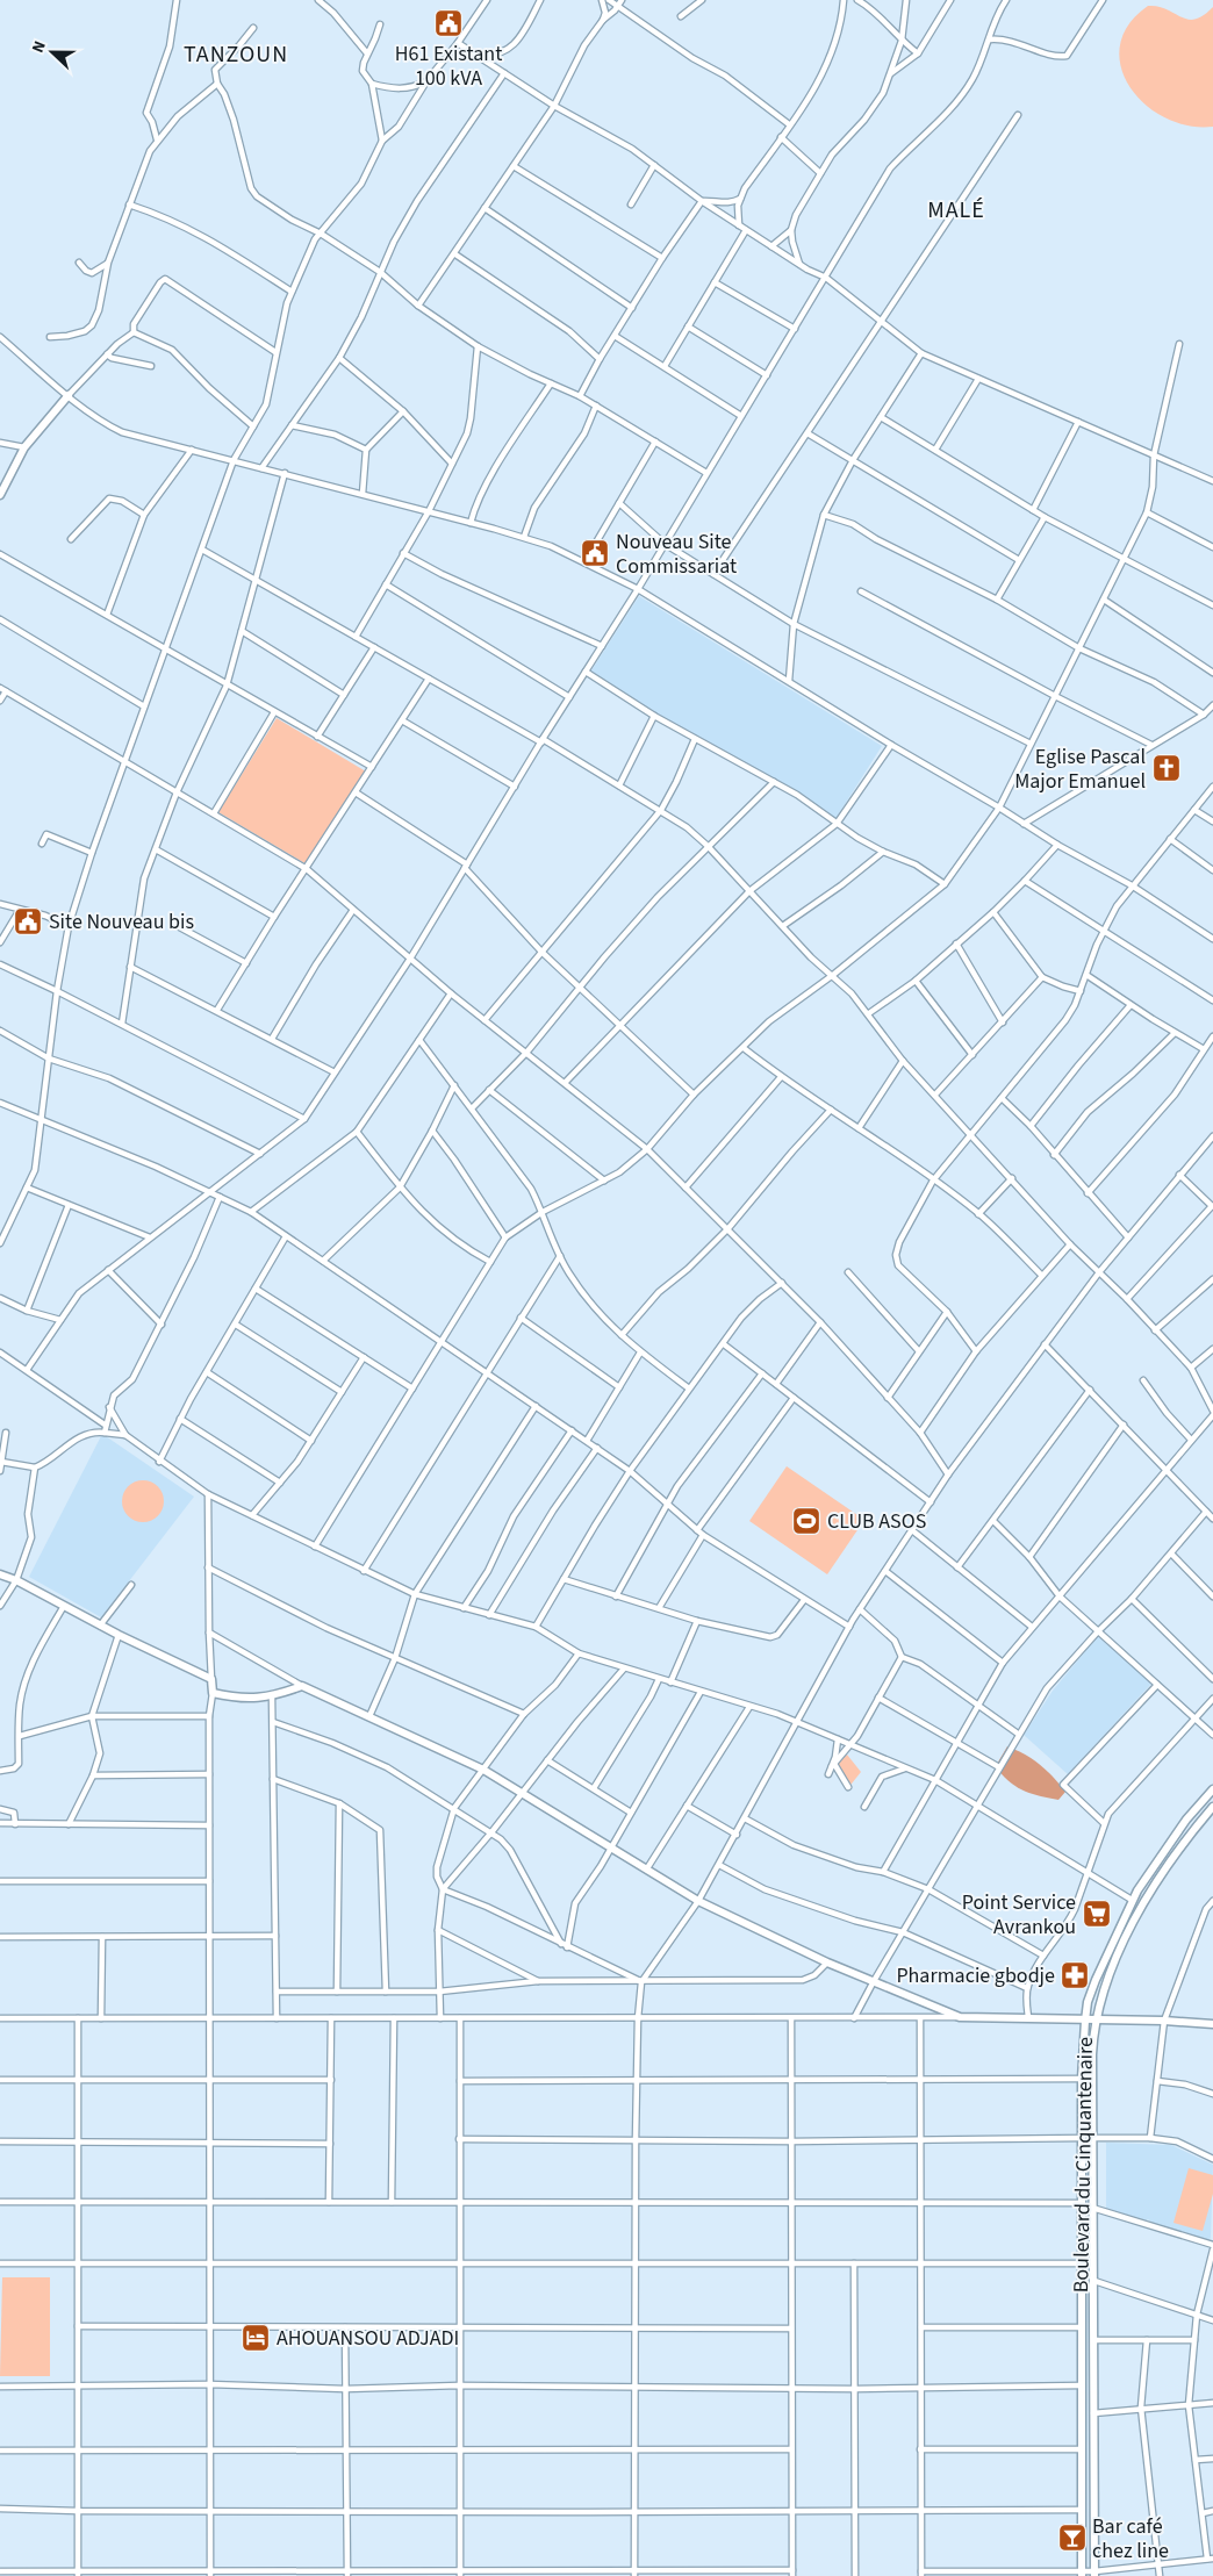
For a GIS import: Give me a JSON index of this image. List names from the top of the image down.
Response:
{
  "streets": {
    "main road": ["Boulevard du Cinquantenaire"]
  },
  "districts": ["TANZOUN", "MALÉ"],
  "places": {
    "public building": ["H61 Existant 100 kVA", "Nouveau Site Commissariat", "Site Nouveau bis"],
    "church": ["Eglise Pascal Major Emanuel"],
    "sports": ["CLUB ASOS"],
    "supermarket": ["Point Service Avrankou"],
    "pharmacy": ["Pharmacie gbodje"],
    "hotel": ["AHOUANSOU ADJADI"],
    "bar": ["Bar café chez line"]
  },
  "north": "left"
}
